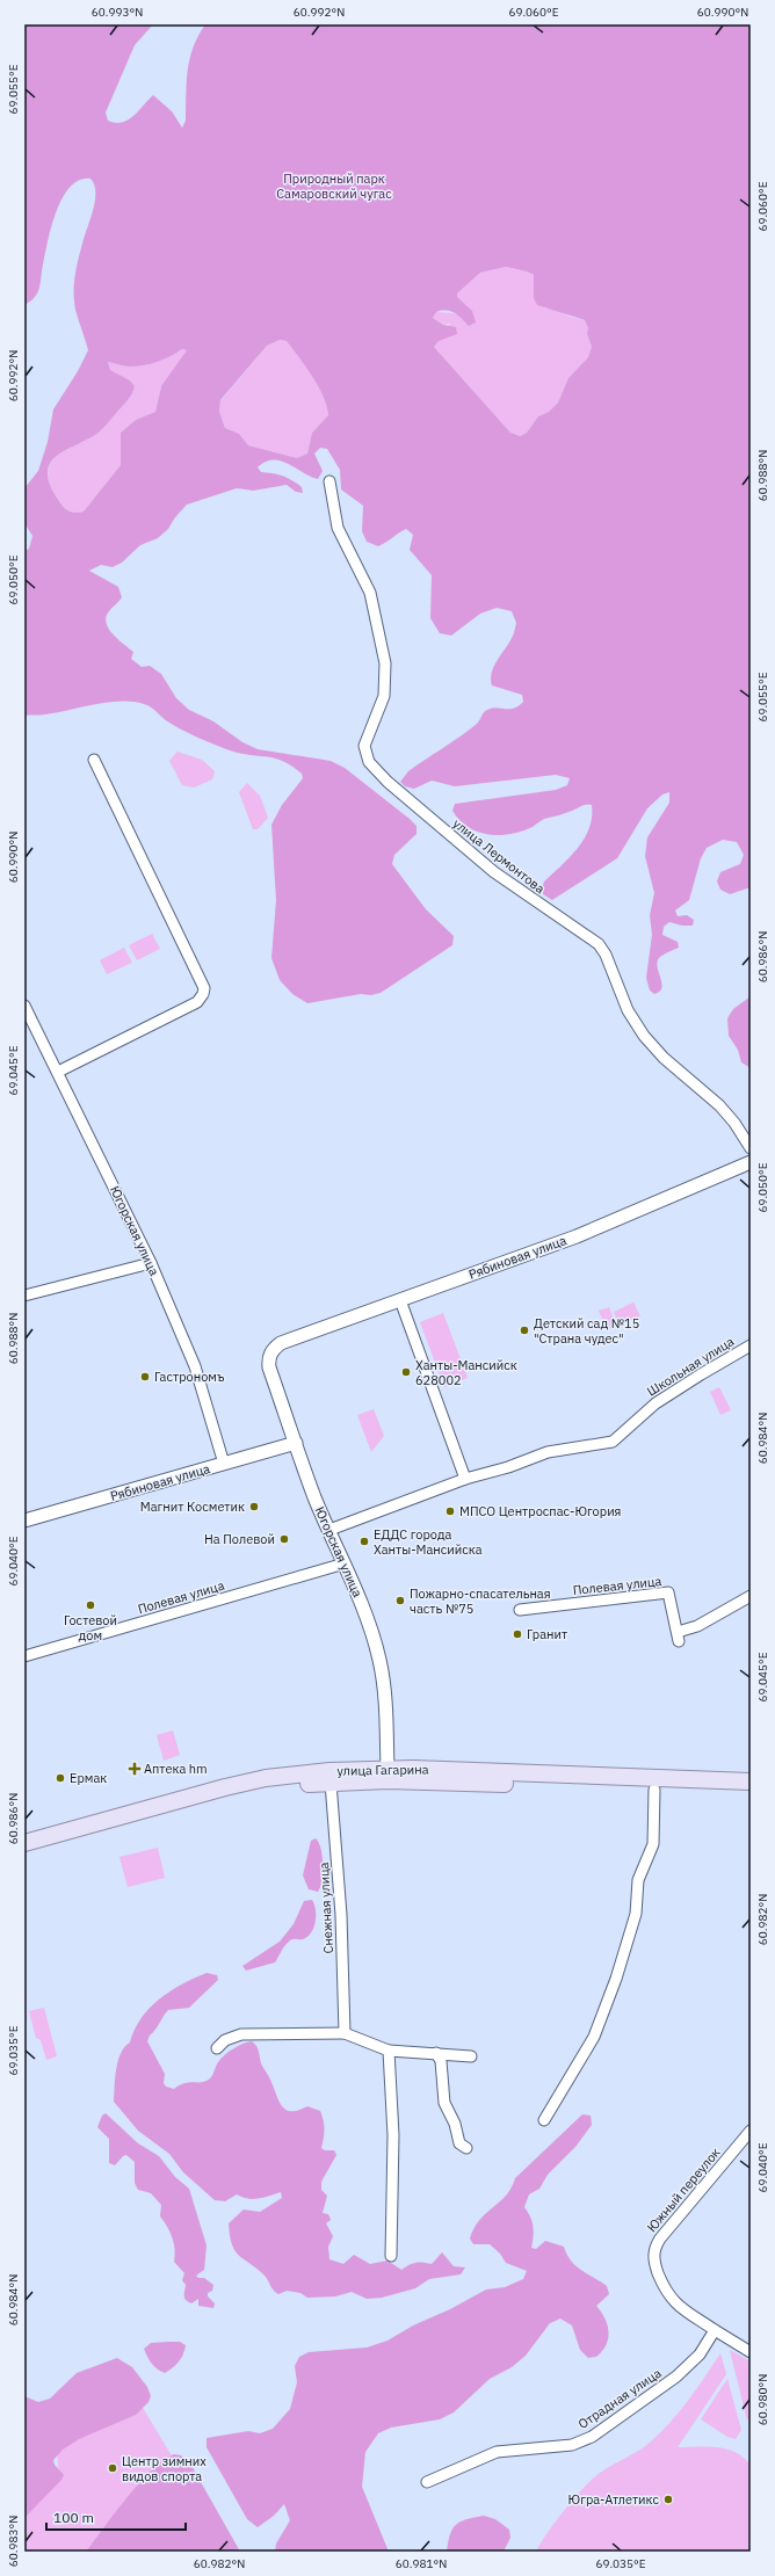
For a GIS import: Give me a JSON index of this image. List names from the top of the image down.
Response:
{
  "streets": {
    "main road": ["улица Гагарина"],
    "street": [
      "улица Лермонтова",
      "Югорская улица",
      "Рябиновая улица",
      "Школьная улица",
      "Полевая улица",
      "Снежная улица",
      "Южный переулок",
      "Отрадная улица"
    ]
  },
  "crossings": [
    ["Югорская улица", "Рябиновая улица"],
    ["Югорская улица", "Полевая улица"],
    ["Югорская улица", "улица Гагарина"],
    ["улица Гагарина", "Снежная улица"],
    ["Южный переулок", "Отрадная улица"]
  ],
  "parks": ["Природный парк Самаровский чугас"],
  "places": {
    "other": [
      "Детский сад №15 \"Страна чудес\"",
      "Ханты-Мансийск 628002",
      "Гастрономъ",
      "Магнит Косметик",
      "МПСО Центроспас-Югория",
      "На Полевой",
      "ЕДДС города Ханты-Мансийска",
      "Пожарно-спасательная часть №75",
      "Гостевой дом",
      "Гранит",
      "Ермак",
      "Центр зимних видов спорта",
      "Югра-Атлетикс"
    ],
    "health": ["Аптека hm"]
  },
  "scale_bar": "100 m",
  "coordinates": [
    "60.993°N",
    "60.992°N",
    "69.060°E",
    "60.990°N",
    "69.055°E",
    "60.988°N",
    "69.050°E",
    "60.986°N",
    "69.045°E",
    "60.984°N",
    "69.040°E",
    "60.982°N",
    "69.035°E",
    "60.980°N",
    "60.983°N",
    "60.981°N"
  ]
}
